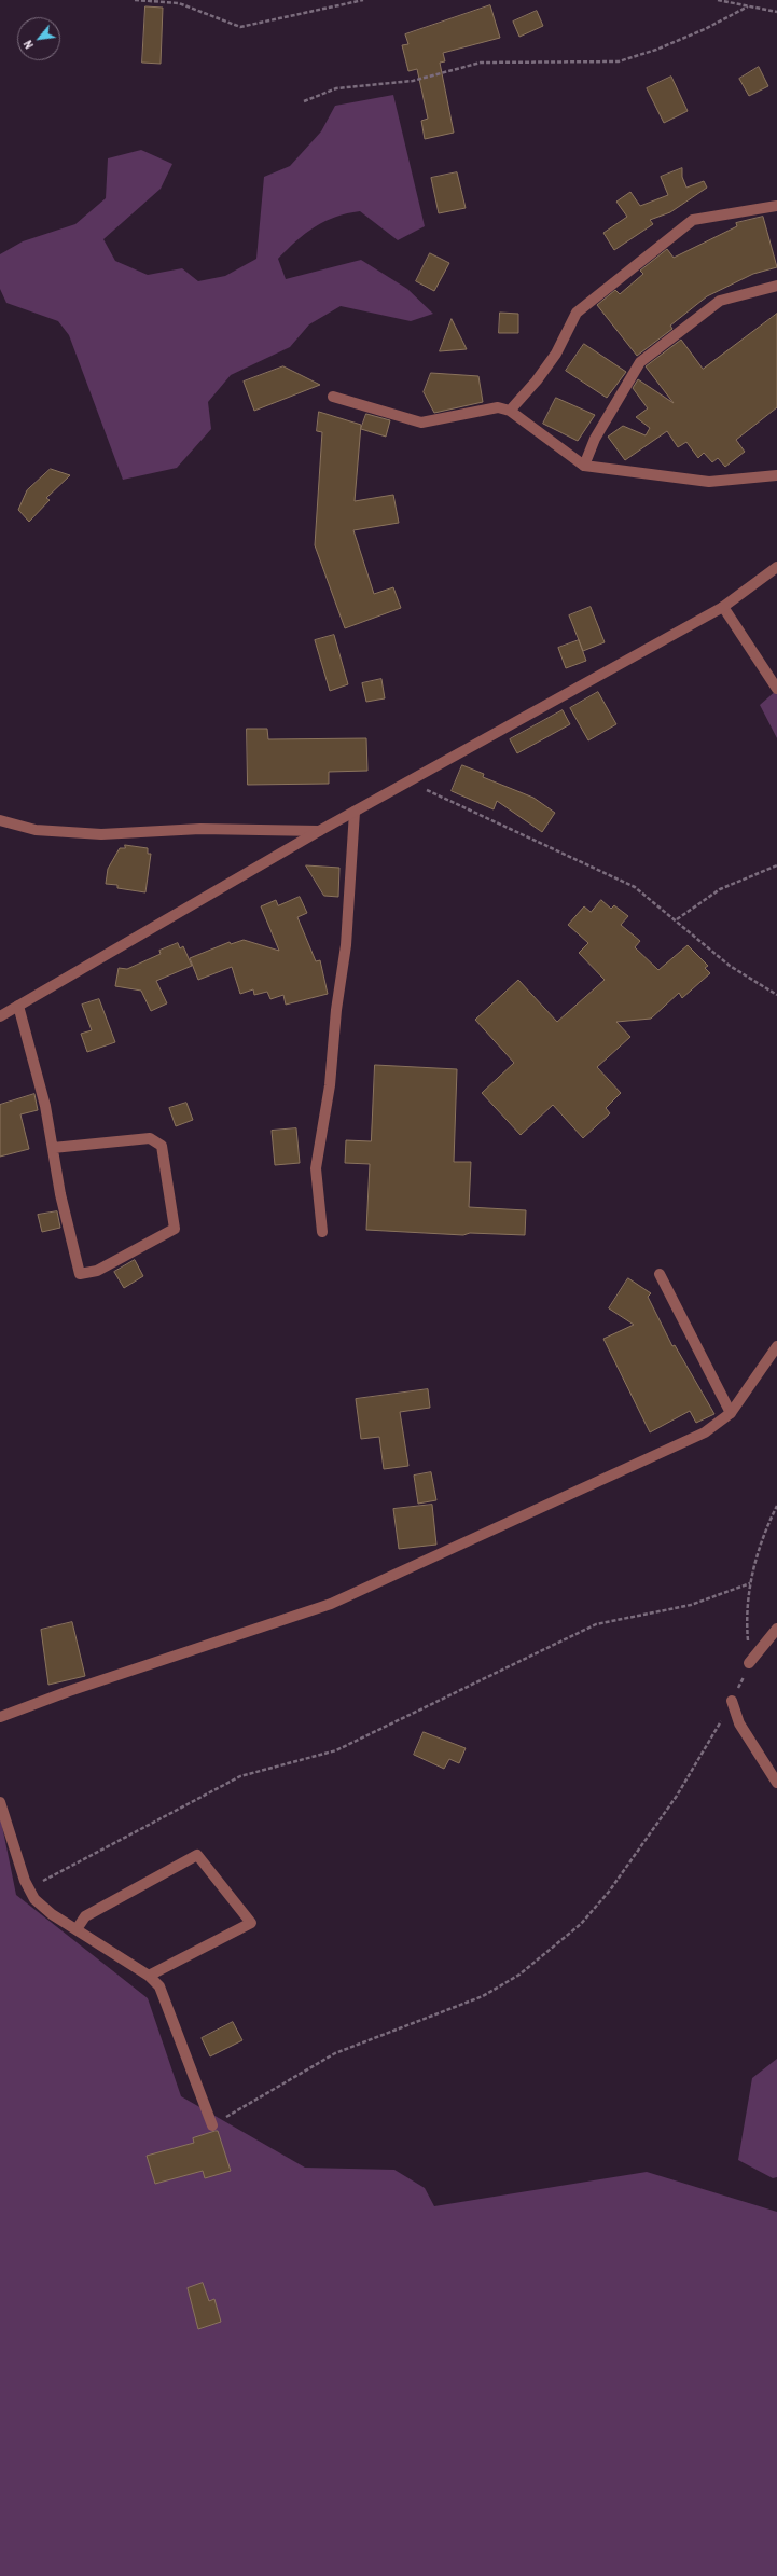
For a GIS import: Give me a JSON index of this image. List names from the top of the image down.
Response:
{
  "north": "bottom left"
}
